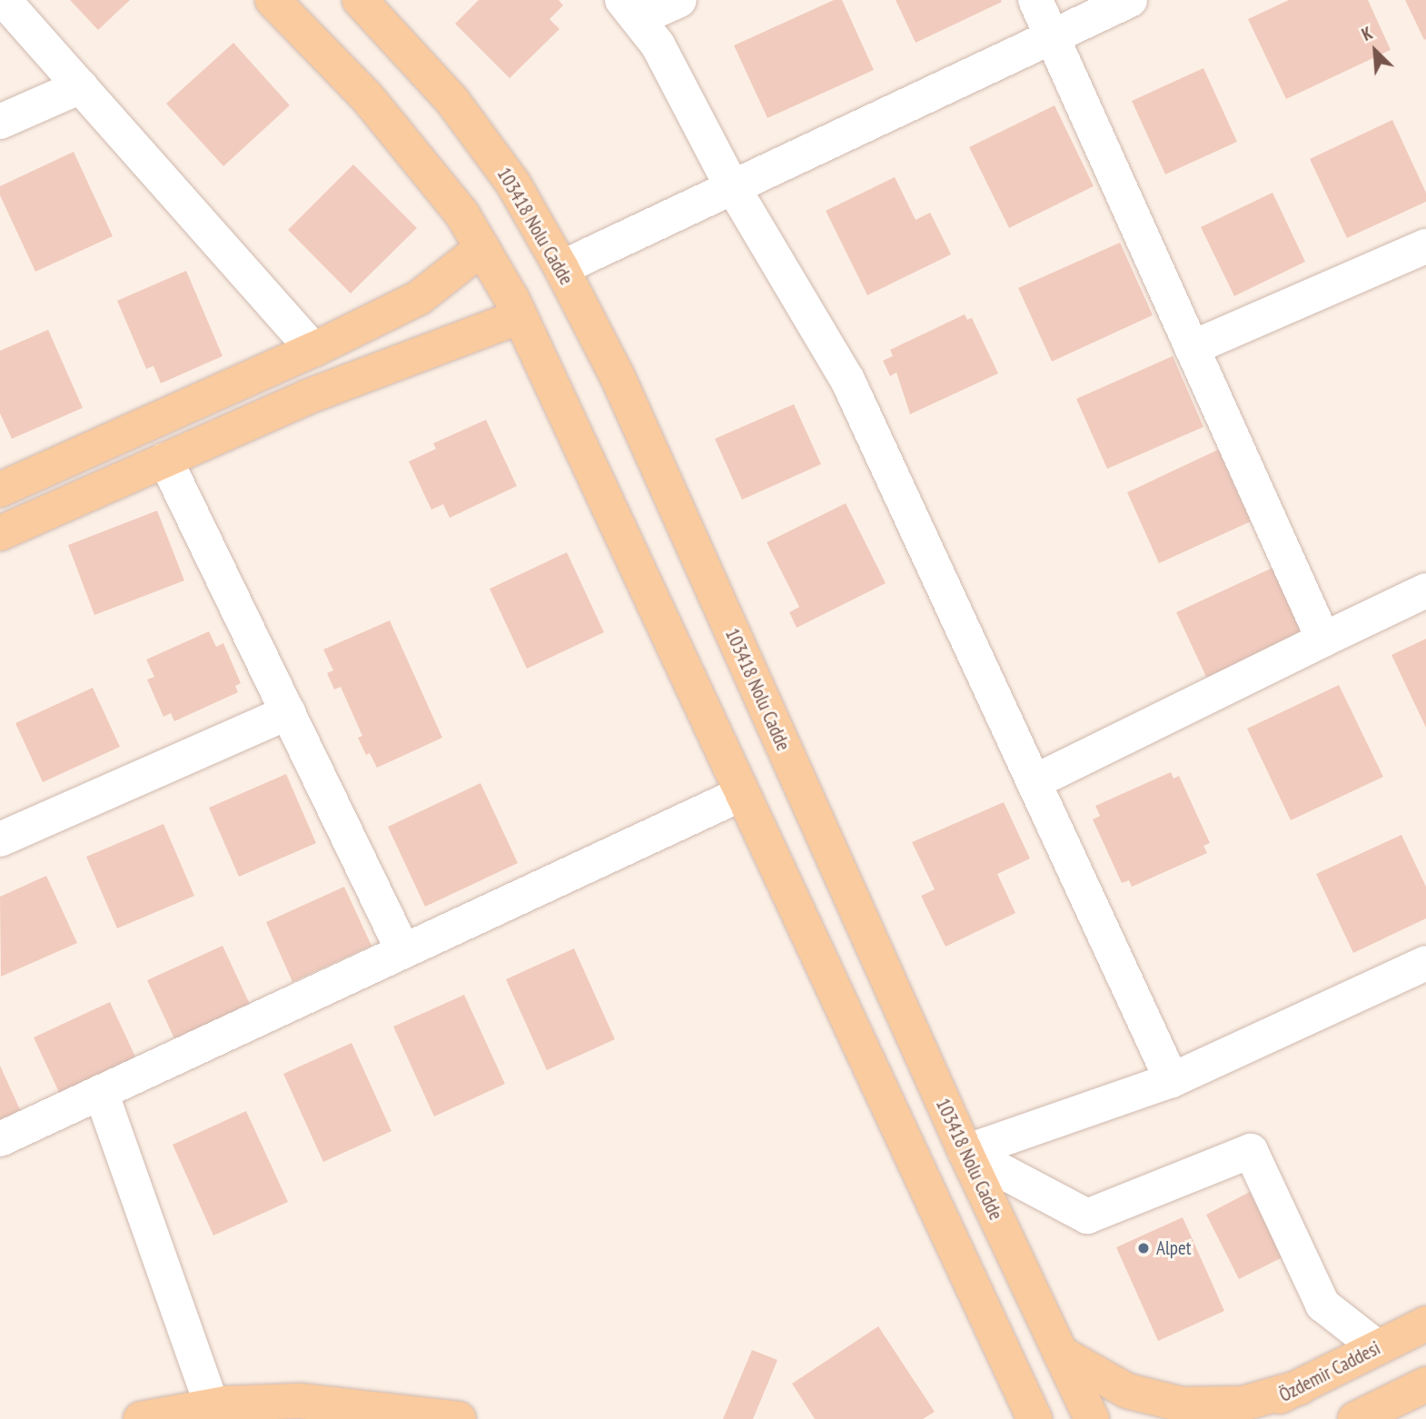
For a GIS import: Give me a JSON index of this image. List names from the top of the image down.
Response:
{
  "streets": {
    "main road": ["103418 Nolu Cadde", "Özdemir Caddesi"]
  },
  "places": ["Alpet"],
  "north": "top left"
}
